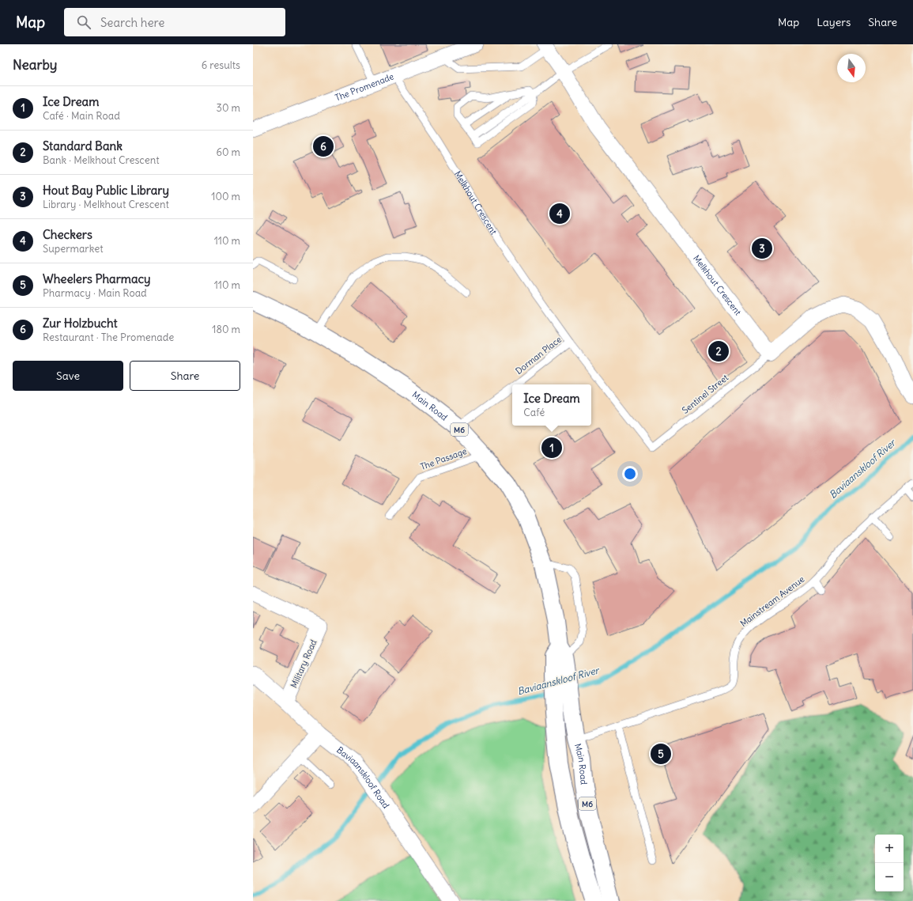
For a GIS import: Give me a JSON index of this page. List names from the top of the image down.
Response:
{
  "streets": {
    "main road": ["Main Road", "M6"],
    "street": [
      "The Promenade",
      "Melkhout Crescent",
      "Military Road",
      "Baviaanskloof Road"
    ],
    "lane": [
      "Dorman Place",
      "Sentinel Street",
      "The Passage",
      "Mainstream Avenue"
    ]
  },
  "crossings": [
    ["The Promenade", "Melkhout Crescent"],
    ["Melkhout Crescent", "Dorman Place"],
    ["Melkhout Crescent", "Sentinel Street"],
    ["Dorman Place", "Main Road"],
    ["Main Road", "The Passage"],
    ["Main Road", "Mainstream Avenue"],
    ["Military Road", "Baviaanskloof Road"]
  ],
  "water": ["Baviaanskloof River"],
  "north": "bottom",
  "page": {
    "header": "Map",
    "search": "Search here",
    "nav": ["Map", "Layers", "Share"],
    "heading": ["Nearby", "6 results"],
    "list": [
      {
        "mark": "1",
        "name": "Ice Dream",
        "note": "Café · Main Road",
        "value": "30 m"
      },
      {
        "mark": "2",
        "name": "Standard Bank",
        "note": "Bank · Melkhout Crescent",
        "value": "60 m"
      },
      {
        "mark": "3",
        "name": "Hout Bay Public Library",
        "note": "Library · Melkhout Crescent",
        "value": "100 m"
      },
      {
        "mark": "4",
        "name": "Checkers",
        "note": "Supermarket",
        "value": "110 m"
      },
      {
        "mark": "5",
        "name": "Wheelers Pharmacy",
        "note": "Pharmacy · Main Road",
        "value": "110 m"
      },
      {
        "mark": "6",
        "name": "Zur Holzbucht",
        "note": "Restaurant · The Promenade",
        "value": "180 m"
      }
    ],
    "pins": [
      "6",
      "4",
      "3",
      "2",
      "1",
      "5"
    ],
    "buttons": ["Save", "Share"],
    "popup": ["Ice Dream", "Café"],
    "map_buttons": ["+", "−"]
  }
}
